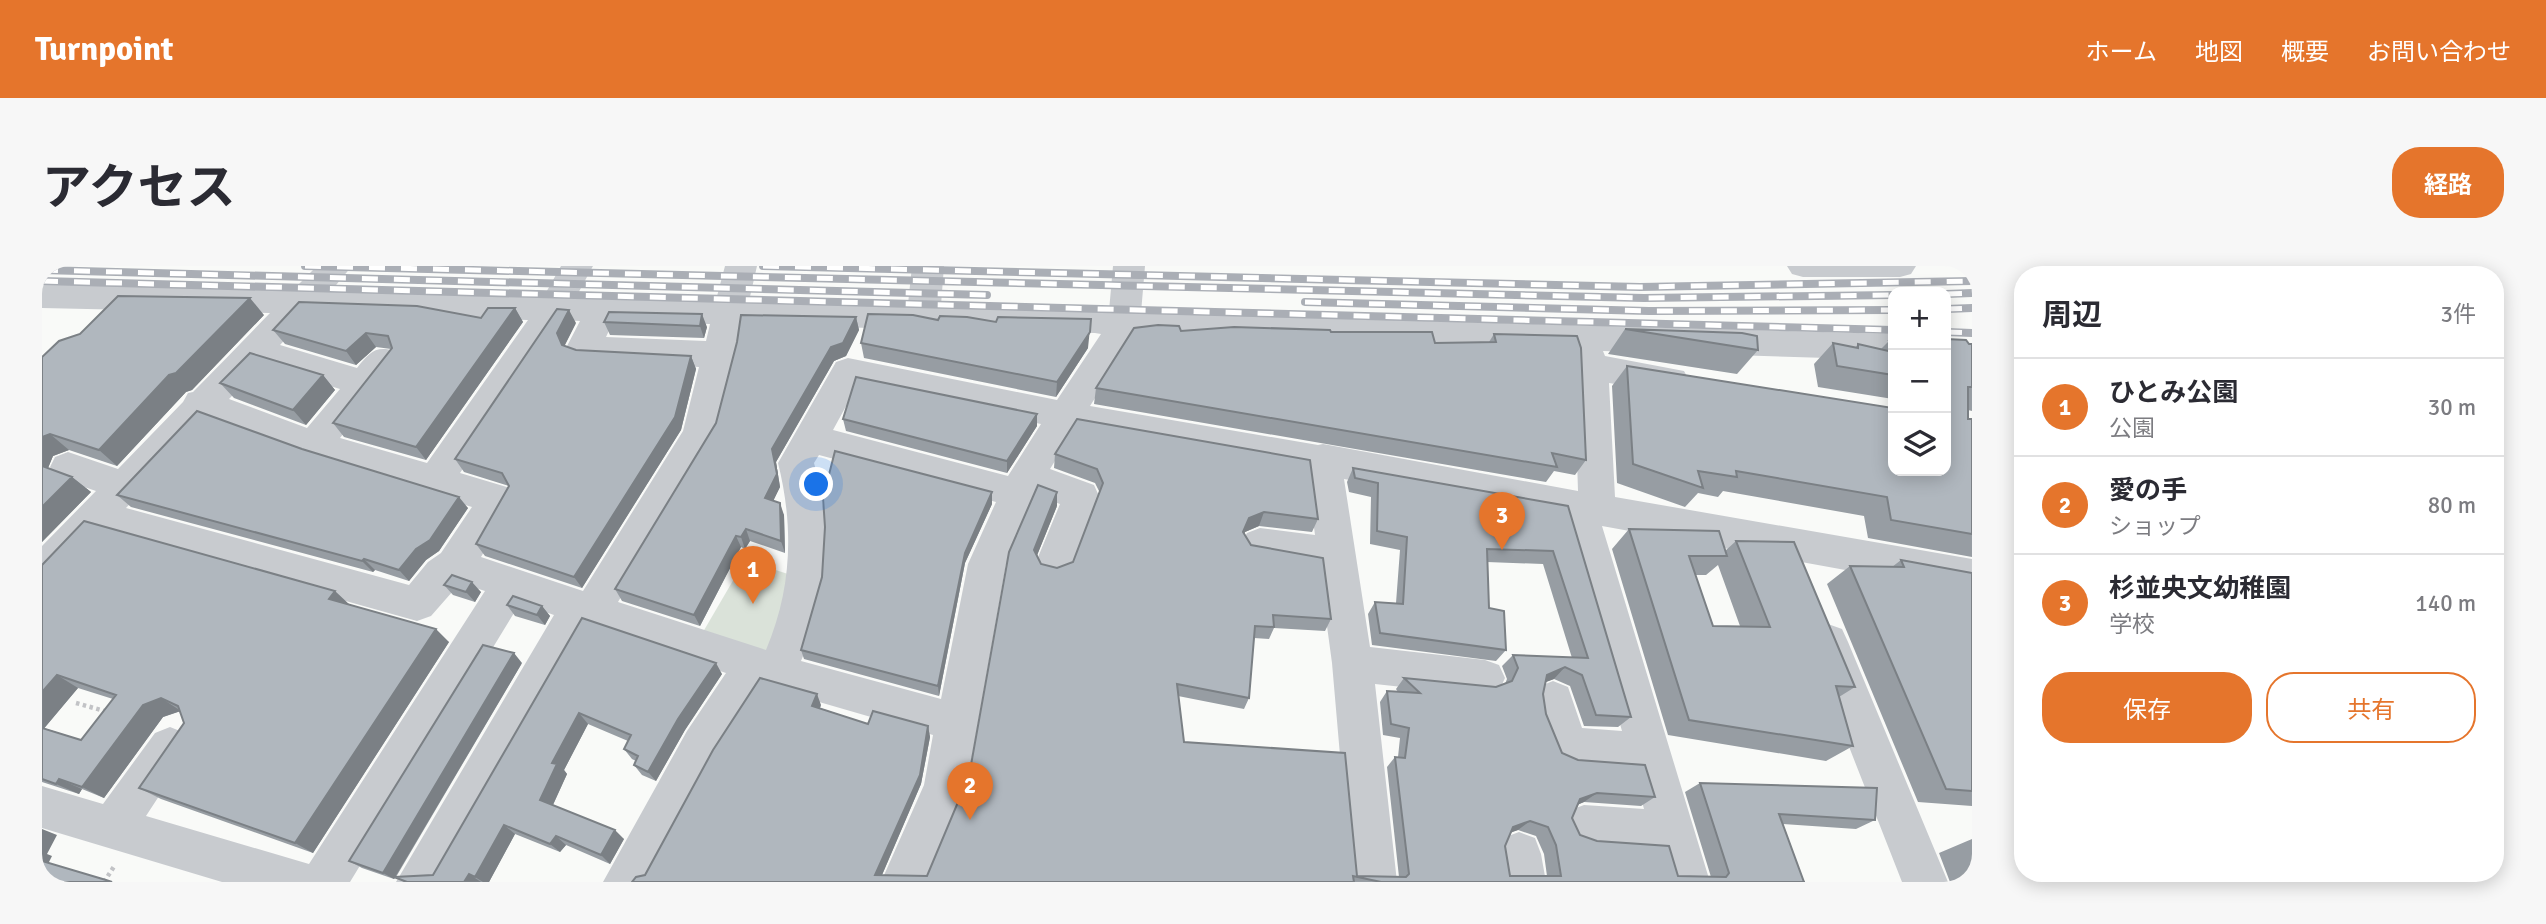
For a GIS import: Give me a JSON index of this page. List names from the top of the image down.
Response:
{
  "page": {
    "header": "Turnpoint",
    "nav": [
      "ホーム",
      "地図",
      "概要",
      "お問い合わせ"
    ],
    "title": "アクセス",
    "buttons": [
      "経路",
      ["保存", "共有"]
    ],
    "heading": ["周辺", "3件"],
    "map_buttons": ["+", "−"],
    "list": [
      {
        "mark": "1",
        "name": "ひとみ公園",
        "note": "公園",
        "value": "30 m"
      },
      {
        "mark": "2",
        "name": "愛の手",
        "note": "ショップ",
        "value": "80 m"
      },
      {
        "mark": "3",
        "name": "杉並央文幼稚園",
        "note": "学校",
        "value": "140 m"
      }
    ],
    "pins": ["3", "1", "2"]
  }
}
